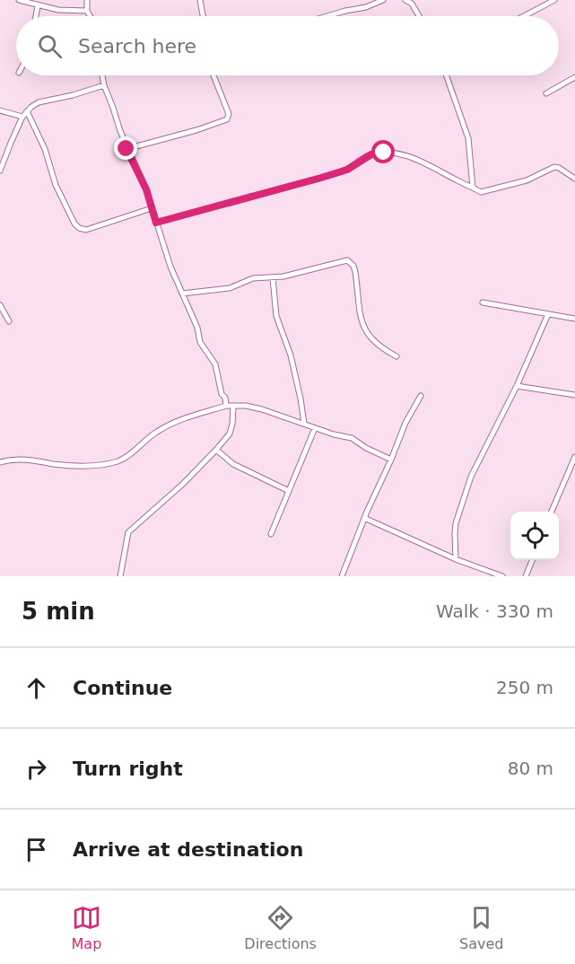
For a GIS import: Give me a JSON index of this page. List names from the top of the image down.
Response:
{
  "page": {
    "search": "Search here",
    "heading": ["5 min", "Walk · 330 m"],
    "list": [
      ["Continue", "250 m"],
      ["Turn right", "80 m"],
      "Arrive at destination"
    ],
    "nav": ["Map", "Directions", "Saved"]
  }
}
